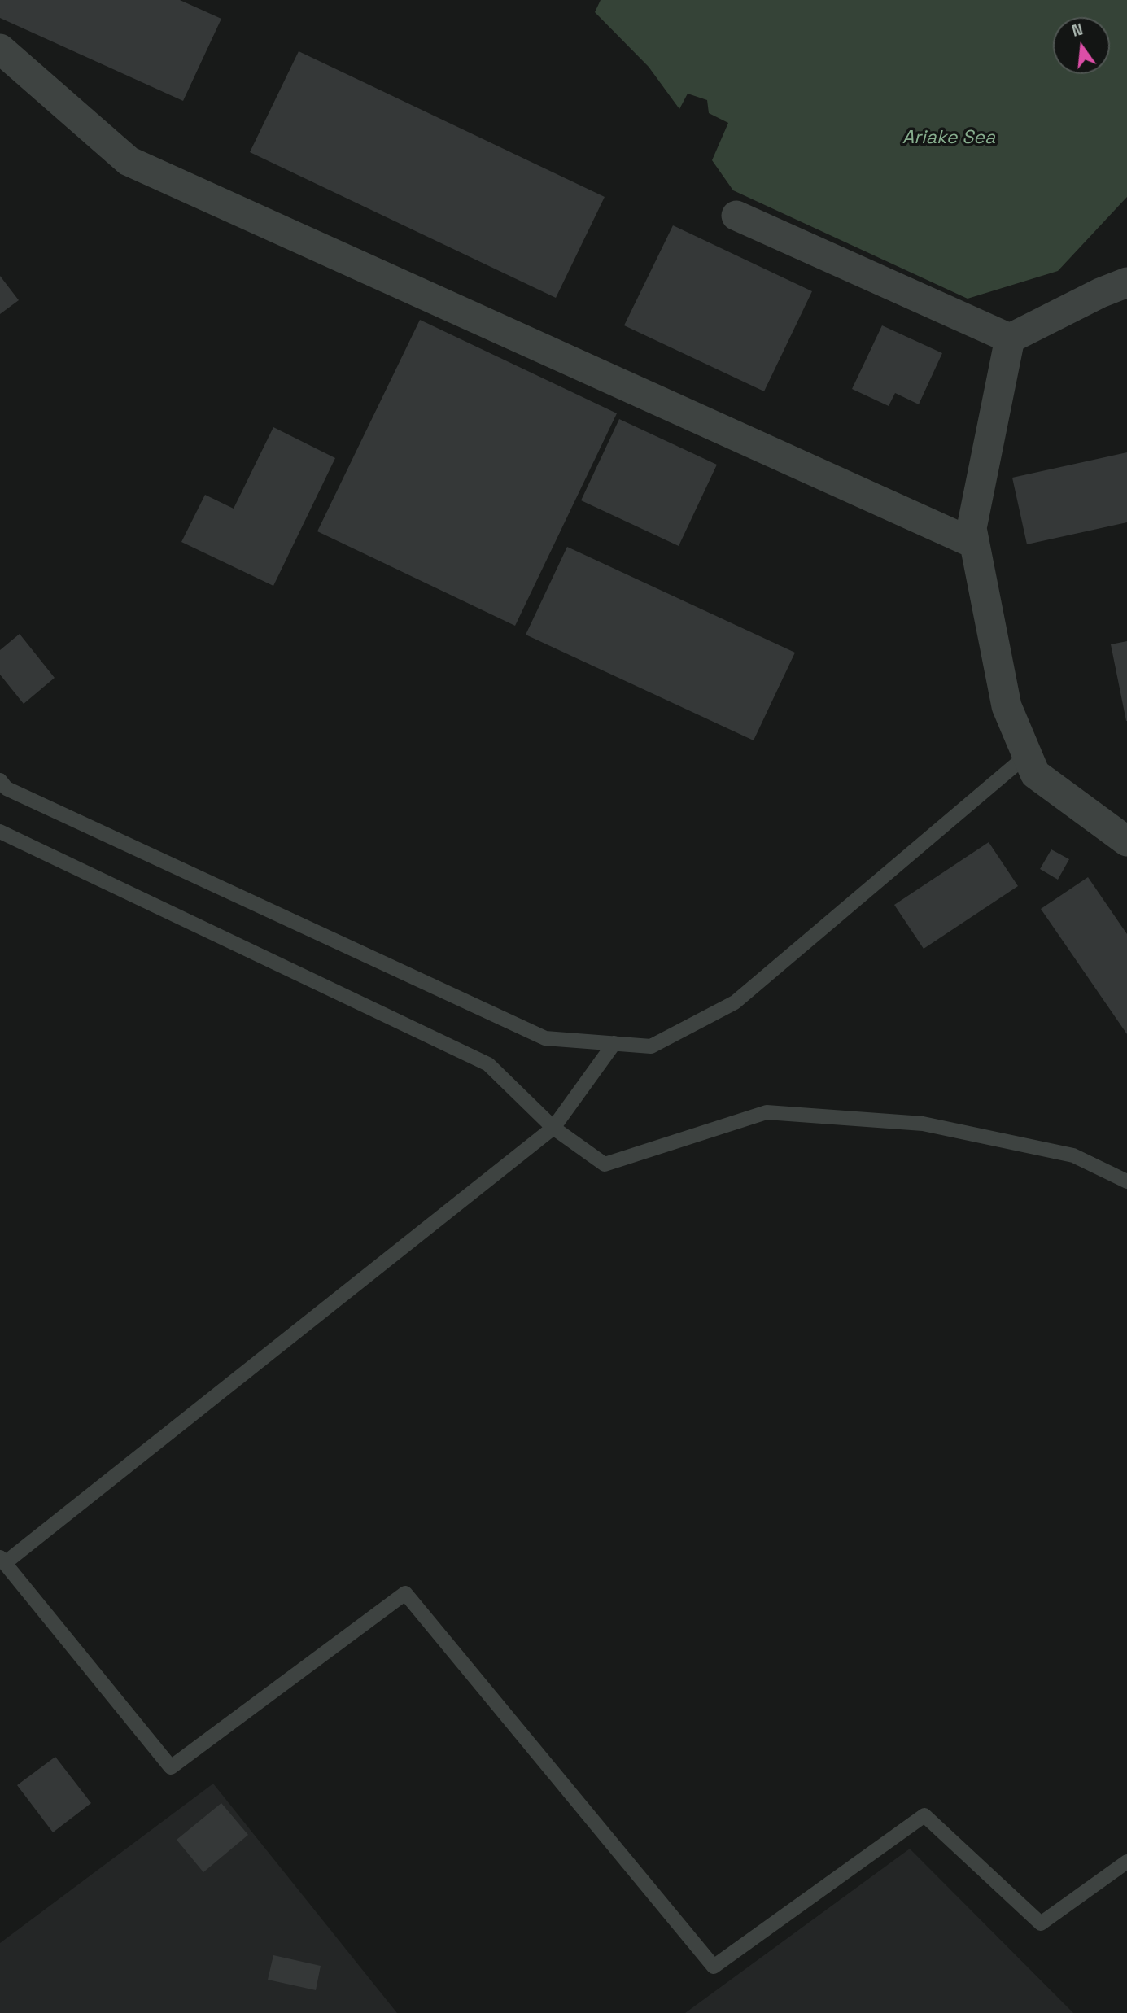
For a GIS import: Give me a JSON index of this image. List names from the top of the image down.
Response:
{
  "water": ["Ariake Sea"],
  "north": "top"
}
